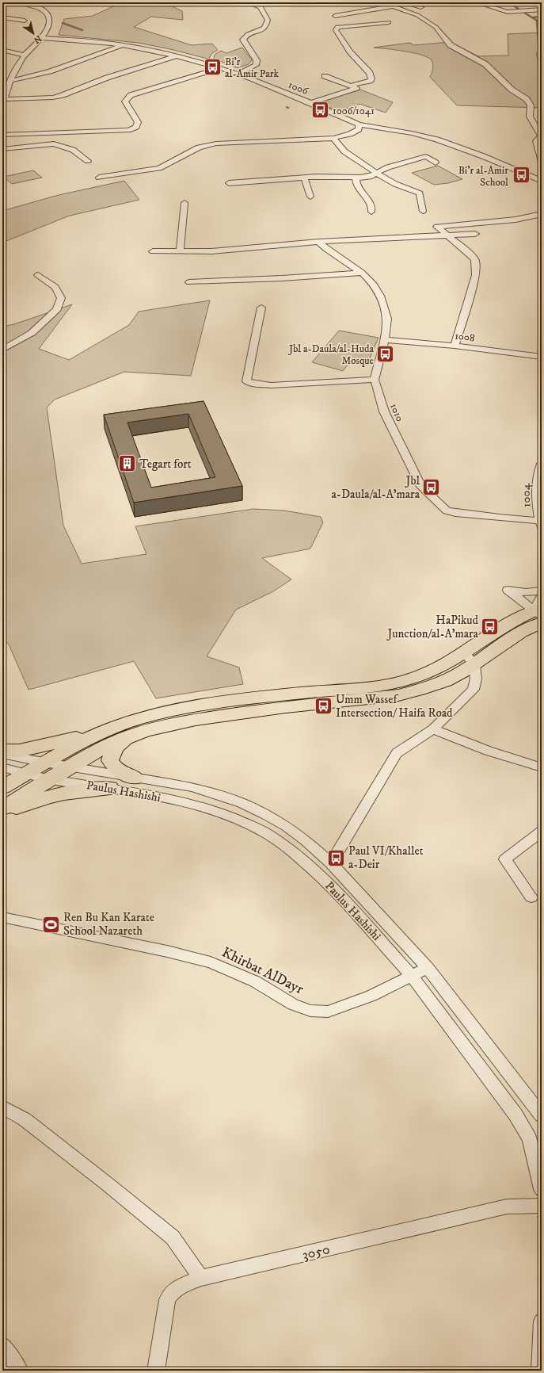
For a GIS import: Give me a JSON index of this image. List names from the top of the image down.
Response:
{
  "streets": {
    "street": [
      "1006",
      "1008",
      "1010",
      "1004",
      "Paulus Hashishi",
      "Khirbat AlDayr",
      "3050"
    ]
  },
  "crossings": [
    ["1010", "1004"],
    ["Paulus Hashishi", "Khirbat AlDayr"]
  ],
  "places": {
    "bus stop": [
      "Bi'r al-Amir Park",
      "1006/1041",
      "Bi'r al-Amir School",
      "Jbl a-Daula/al-Huda Mosque",
      "Jbl a-Daula/al-A'mara",
      "HaPikud Junction/al-A'mara",
      "Umm Wassef Intersection/ Haifa Road",
      "Paul VI/Khallet a-Deir"
    ],
    "building": ["Tegart fort"],
    "sports": ["Ren Bu Kan Karate School Nazareth"]
  },
  "north": "bottom right"
}
